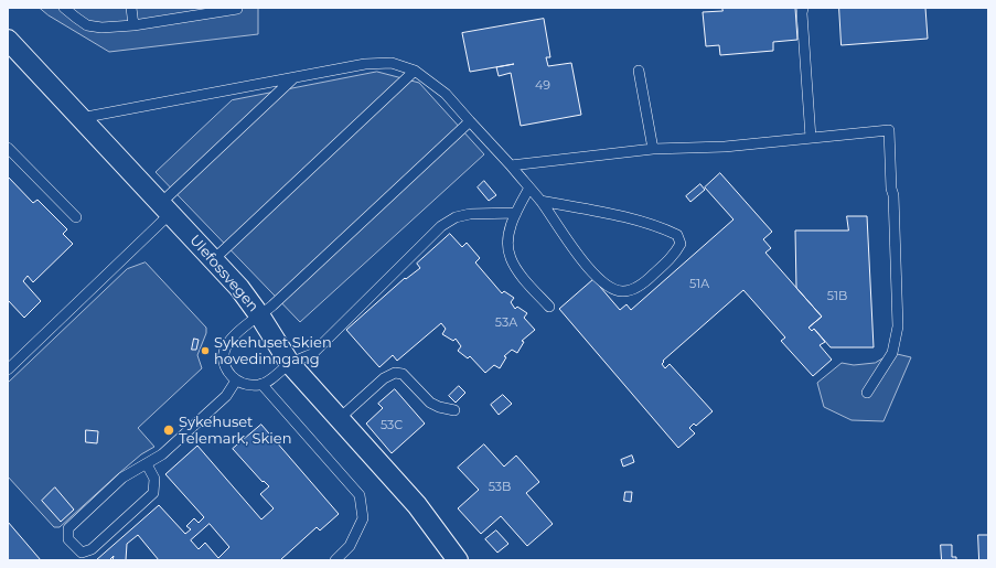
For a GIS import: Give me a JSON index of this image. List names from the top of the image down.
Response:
{
  "streets": {
    "street": ["Ulefossvegen"]
  },
  "places": ["Sykehuset Skien hovedinngang", "Sykehuset Telemark, Skien"],
  "house_numbers": [
    "49",
    "51A",
    "51B",
    "53A",
    "53C",
    "53B"
  ]
}
